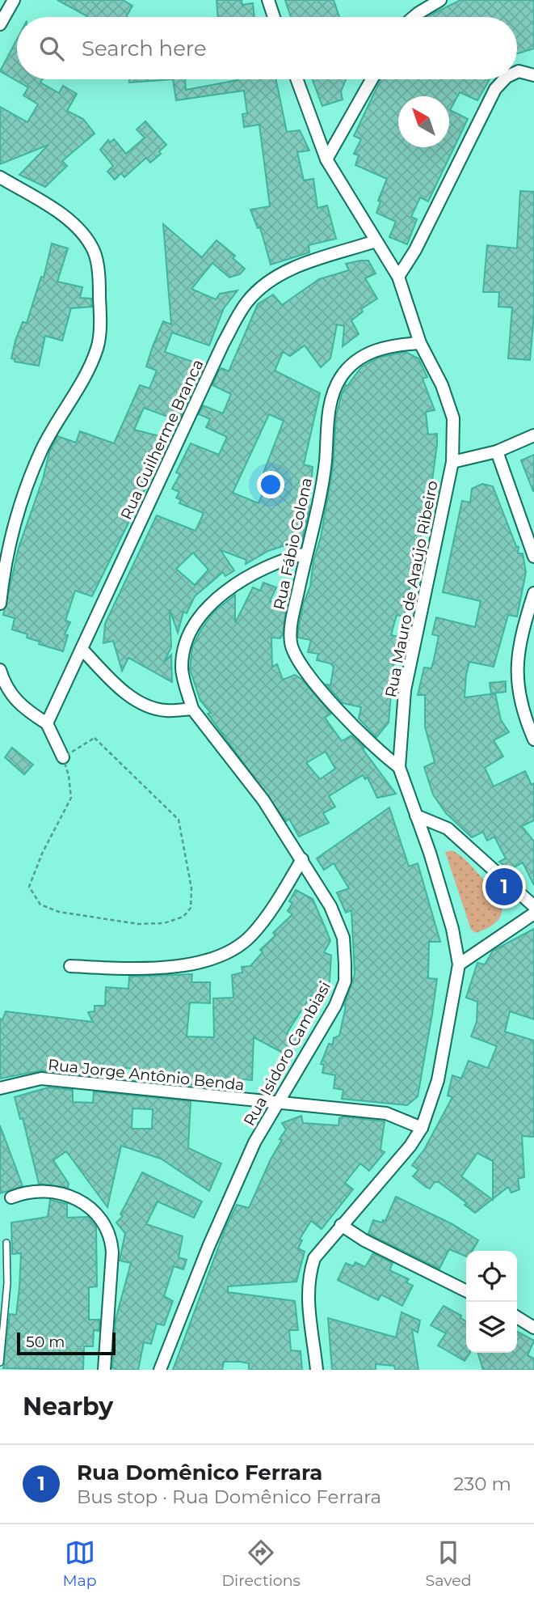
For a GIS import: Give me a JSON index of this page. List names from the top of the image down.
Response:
{
  "streets": {
    "street": [
      "Rua Guilherme Branca",
      "Rua Fábio Colona",
      "Rua Mauro de Araújo Ribeiro",
      "Rua Isidoro Cambiasi",
      "Rua Jorge Antônio Benda"
    ]
  },
  "crossings": [
    ["Rua Guilherme Branca", "Rua Mauro de Araújo Ribeiro"],
    ["Rua Fábio Colona", "Rua Mauro de Araújo Ribeiro"],
    ["Rua Mauro de Araújo Ribeiro", "Rua Jorge Antônio Benda"],
    ["Rua Isidoro Cambiasi", "Rua Jorge Antônio Benda"]
  ],
  "scale_bar": "50 m",
  "north": "top left",
  "page": {
    "search": "Search here",
    "pins": "1",
    "scale": "50 m",
    "heading": "Nearby",
    "list": [
      {
        "mark": "1",
        "name": "Rua Domênico Ferrara",
        "note": "Bus stop · Rua Domênico Ferrara",
        "value": "230 m"
      }
    ],
    "nav": ["Map", "Directions", "Saved"]
  }
}
